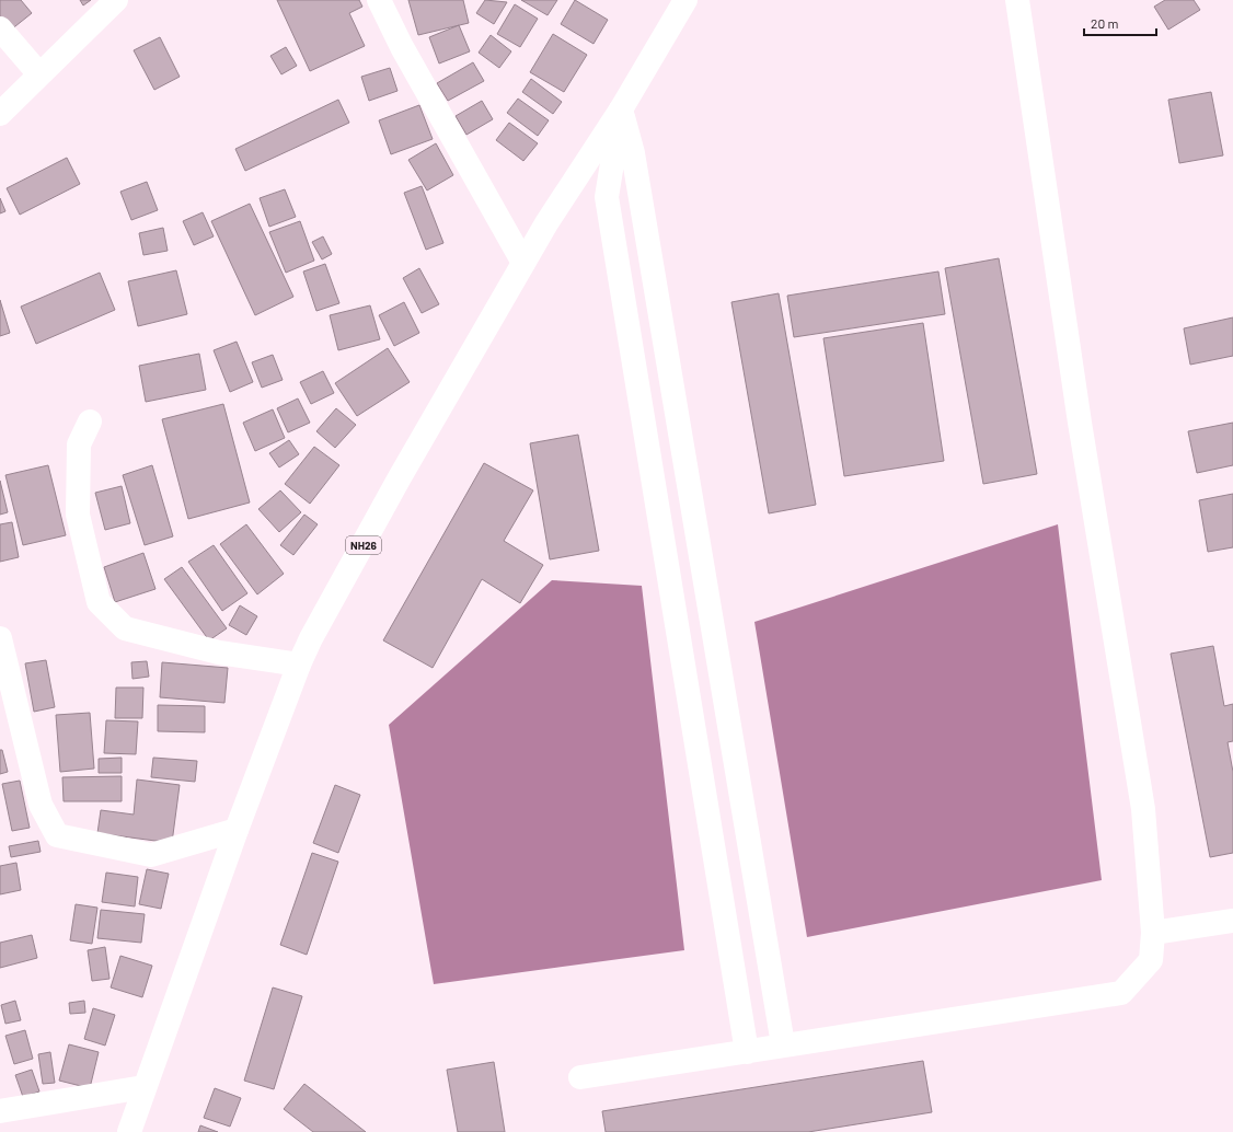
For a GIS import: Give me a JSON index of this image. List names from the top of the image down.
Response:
{
  "streets": {
    "main road": ["NH26"]
  },
  "scale_bar": "20 m"
}
